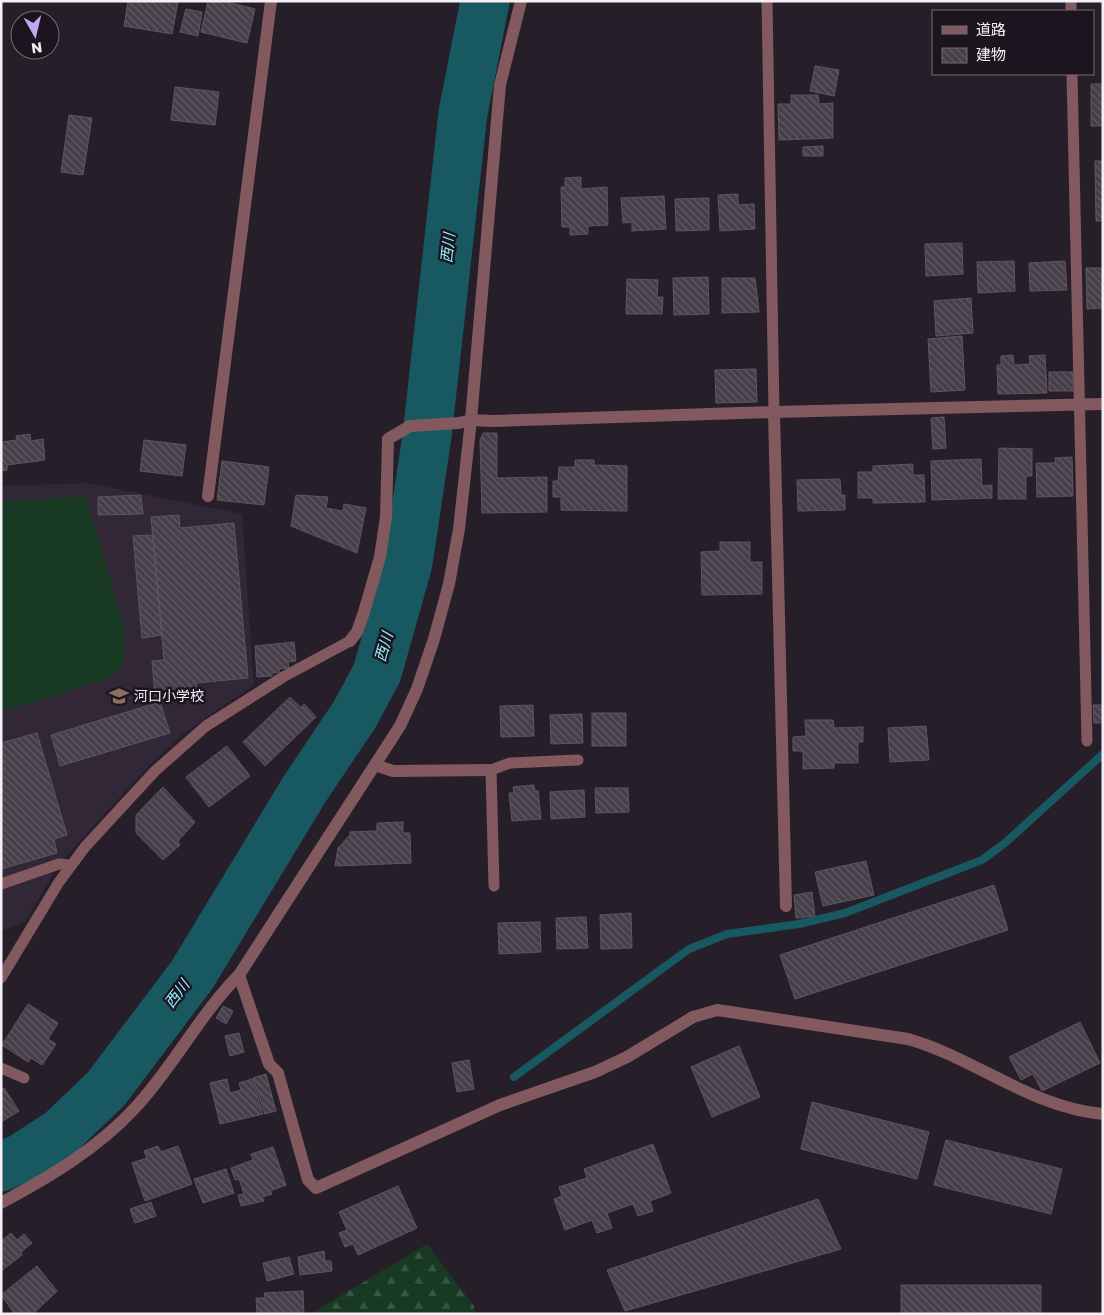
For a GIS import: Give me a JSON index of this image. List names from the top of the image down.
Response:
{
  "water": ["西川"],
  "places": {
    "school or university": ["河口小学校"]
  },
  "legend": ["道路", "建物"],
  "north": "bottom"
}
